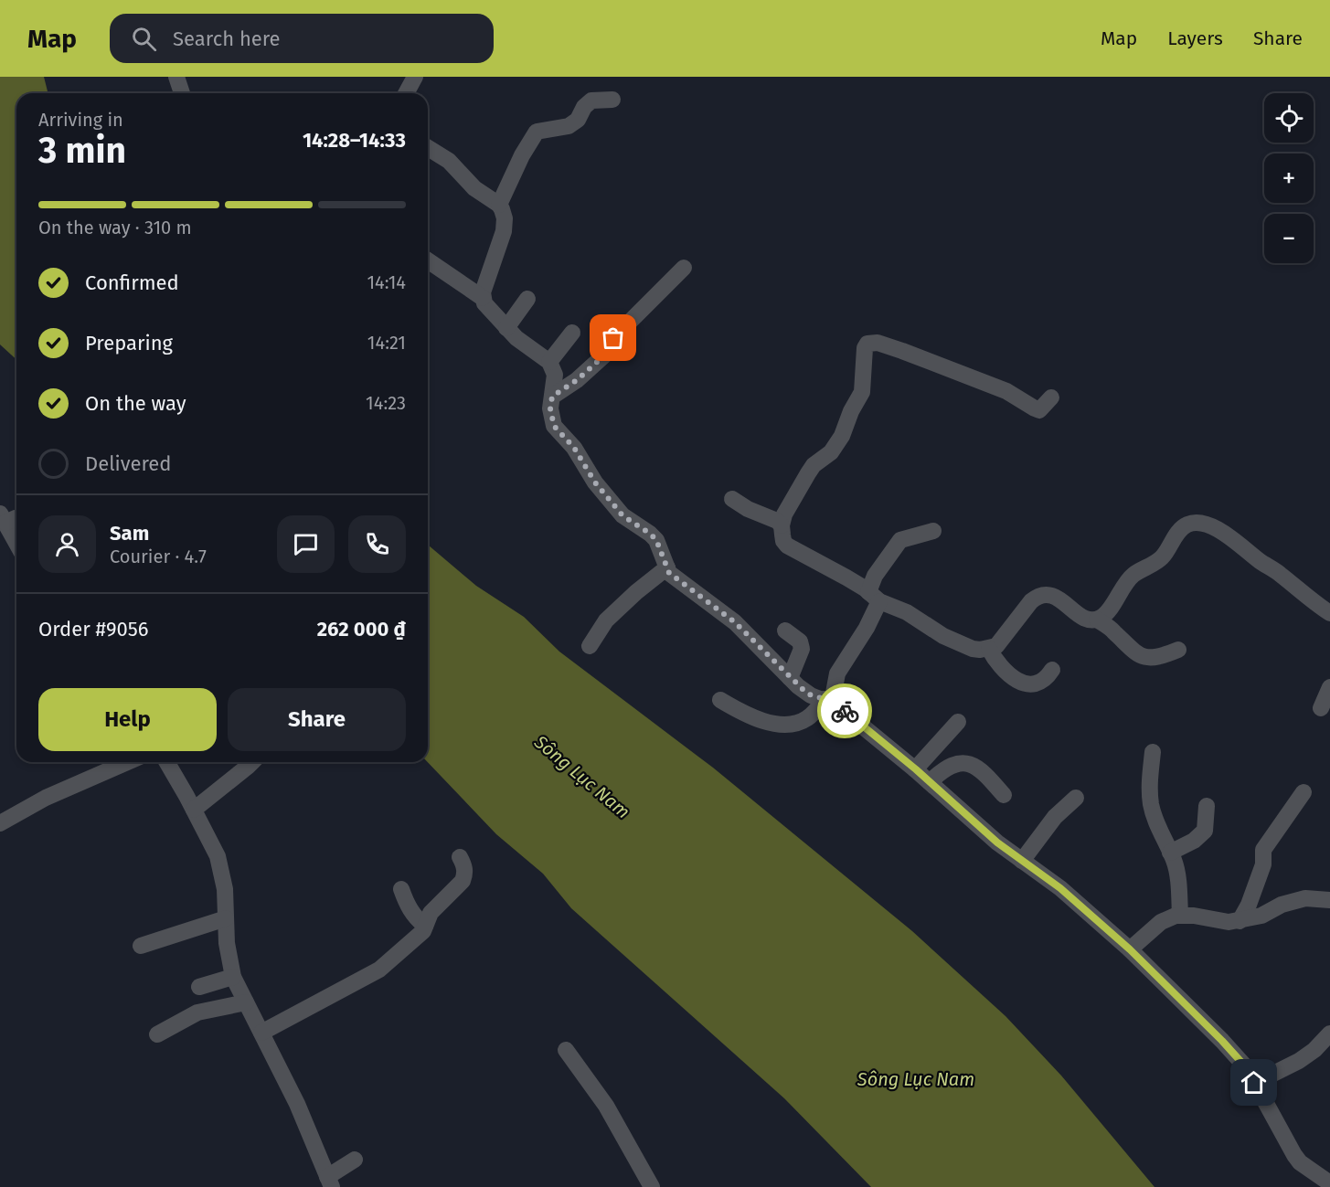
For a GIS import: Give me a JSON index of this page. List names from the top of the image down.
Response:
{
  "water": ["Sông Lục Nam"],
  "page": {
    "header": "Map",
    "search": "Search here",
    "nav": ["Map", "Layers", "Share"],
    "map_buttons": ["+", "−"],
    "heading": ["3 min", "Arriving in", "14:28–14:33"],
    "panel": [
      "Sam",
      "Courier · 4.7",
      "Order #9056",
      "262 000 ₫"
    ],
    "bar": "On the way · 310 m",
    "list": [
      ["Confirmed", "14:14"],
      ["Preparing", "14:21"],
      ["On the way", "14:23"],
      "Delivered"
    ],
    "buttons": ["Help", "Share"]
  }
}
